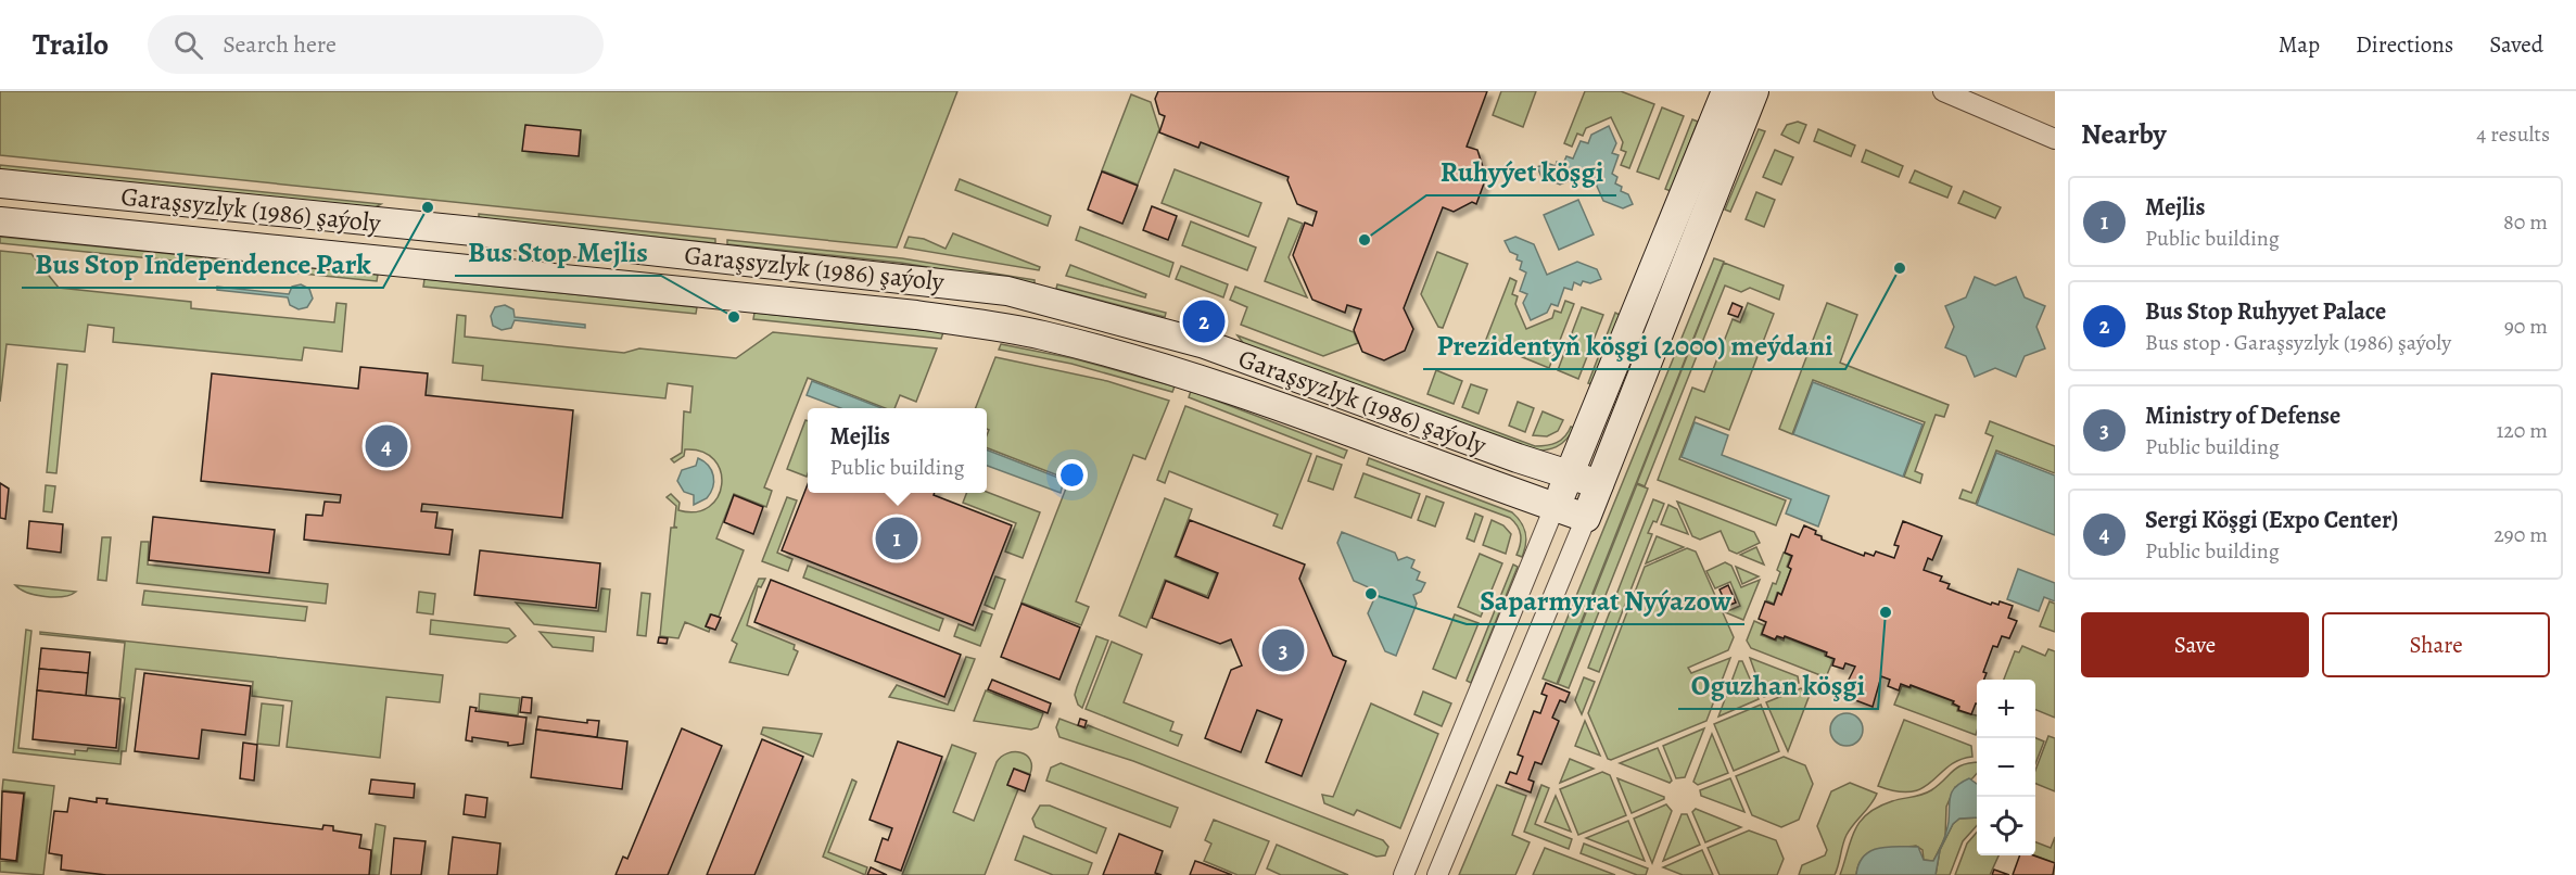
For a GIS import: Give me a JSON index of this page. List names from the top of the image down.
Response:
{
  "streets": {
    "main road": ["Garaşsyzlyk (1986) şaýoly"]
  },
  "places": [
    "Bus Stop Independence Park",
    "Ruhyýet köşgi",
    "Prezidentyň köşgi (2000) meýdani",
    "Bus Stop Mejlis",
    "Saparmyrat Nyýazow",
    "Oguzhan köşgi"
  ],
  "page": {
    "header": "Trailo",
    "search": "Search here",
    "nav": ["Map", "Directions", "Saved"],
    "heading": ["Nearby", "4 results"],
    "list": [
      {
        "mark": "1",
        "name": "Mejlis",
        "note": "Public building",
        "value": "80 m"
      },
      {
        "mark": "2",
        "name": "Bus Stop Ruhyyet Palace",
        "note": "Bus stop · Garaşsyzlyk (1986) şaýoly",
        "value": "90 m"
      },
      {
        "mark": "3",
        "name": "Ministry of Defense",
        "note": "Public building",
        "value": "120 m"
      },
      {
        "mark": "4",
        "name": "Sergi Köşgi (Expo Center)",
        "note": "Public building",
        "value": "290 m"
      }
    ],
    "pins": [
      "2",
      "4",
      "1",
      "3"
    ],
    "popup": ["Mejlis", "Public building"],
    "buttons": ["Save", "Share"],
    "map_buttons": ["+", "−"]
  }
}
